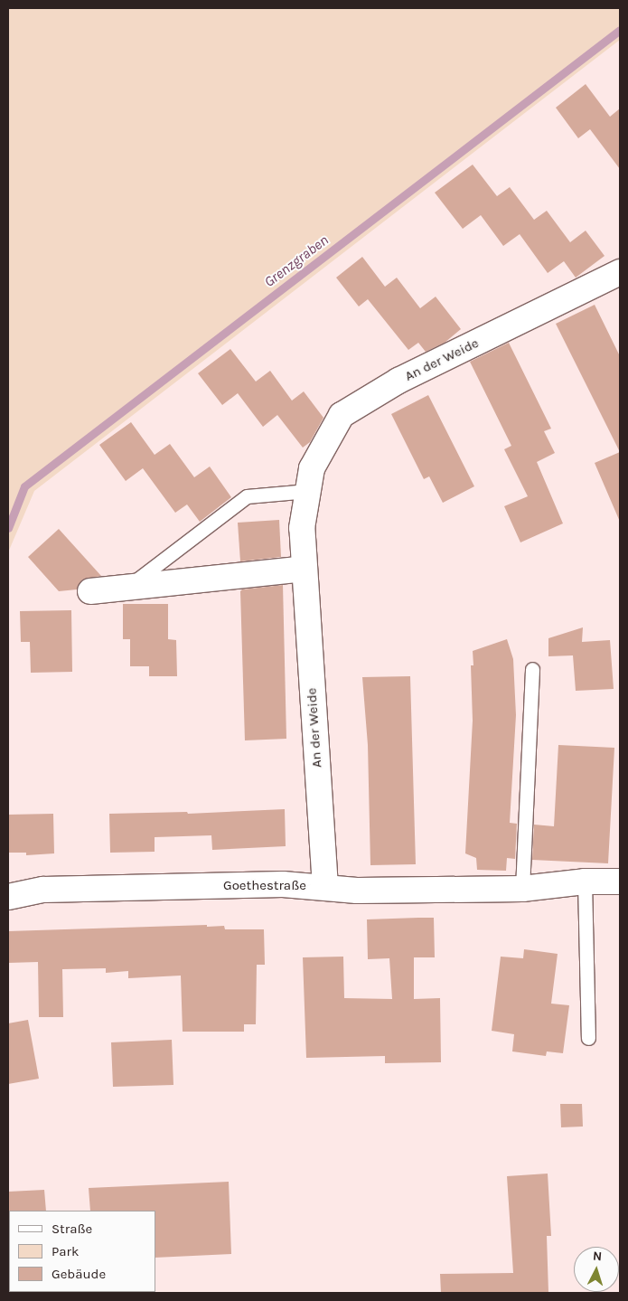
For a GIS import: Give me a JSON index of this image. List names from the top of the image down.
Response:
{
  "streets": {
    "street": ["An der Weide", "Goethestraße"]
  },
  "crossings": [
    ["An der Weide", "Goethestraße"]
  ],
  "water": ["Grenzgraben"],
  "legend": ["Straße", "Park", "Gebäude"],
  "north": "top"
}
